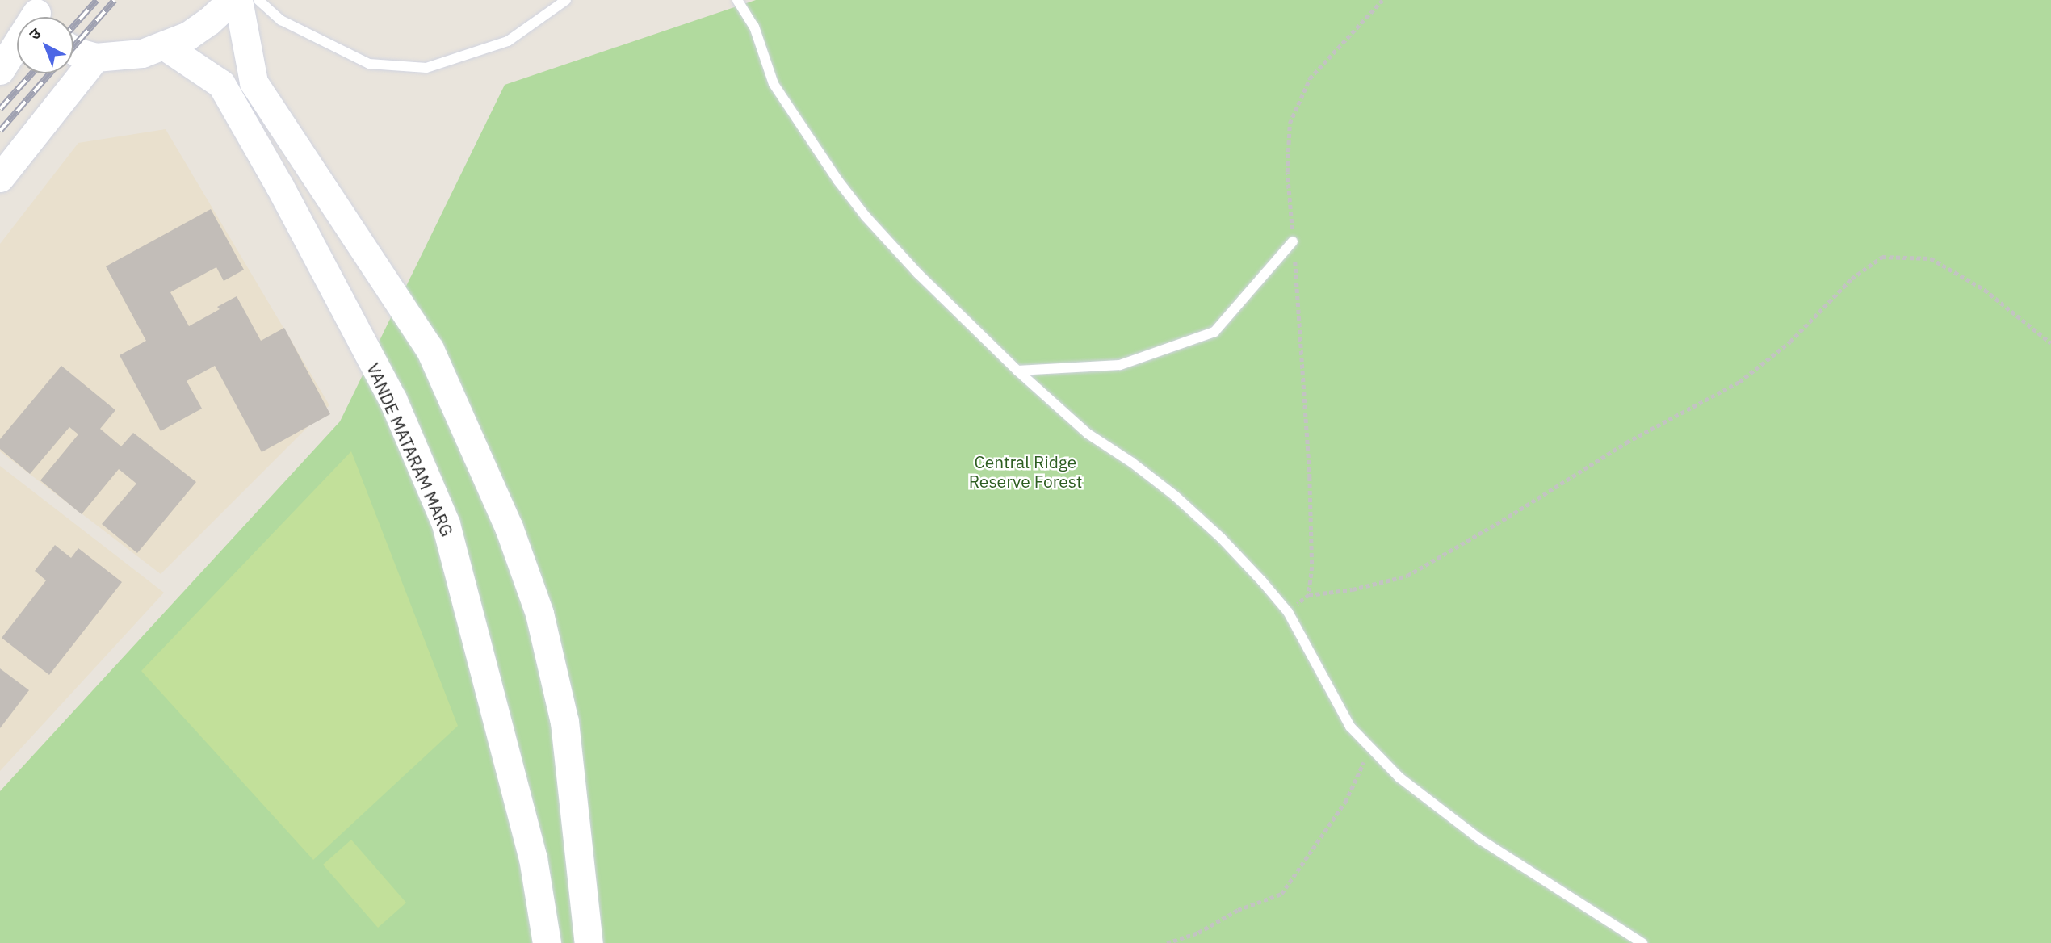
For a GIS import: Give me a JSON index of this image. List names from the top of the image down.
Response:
{
  "streets": {
    "main road": ["VANDE MATARAM MARG"]
  },
  "parks": ["Central Ridge Reserve Forest"],
  "north": "top left"
}
